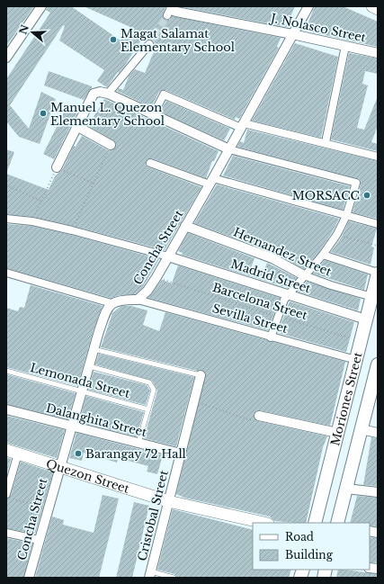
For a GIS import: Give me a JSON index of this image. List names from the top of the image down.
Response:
{
  "streets": {
    "main road": ["Moriones Street"],
    "street": [
      "J. Nolasco Street",
      "Concha Street",
      "Hernandez Street",
      "Madrid Street",
      "Sevilla Street",
      "Dalanghita Street",
      "Quezon Street",
      "Cristobal Street"
    ],
    "lane": ["Lemonada Street"],
    "path": ["Barcelona Street"]
  },
  "crossings": [
    ["J. Nolasco Street", "Concha Street"],
    ["Concha Street", "Hernandez Street"],
    ["Concha Street", "Madrid Street"],
    ["Concha Street", "Sevilla Street"],
    ["Concha Street", "Lemonada Street"],
    ["Concha Street", "Dalanghita Street"],
    ["Concha Street", "Quezon Street"],
    ["Hernandez Street", "Moriones Street"],
    ["Madrid Street", "Moriones Street"],
    ["Sevilla Street", "Moriones Street"],
    ["Dalanghita Street", "Cristobal Street"],
    ["Quezon Street", "Cristobal Street"]
  ],
  "places": [
    "Magat Salamat Elementary School",
    "Manuel L. Quezon Elementary School",
    "MORSACC",
    "Barangay 72 Hall"
  ],
  "legend": ["Road", "Building"],
  "north": "left"
}
